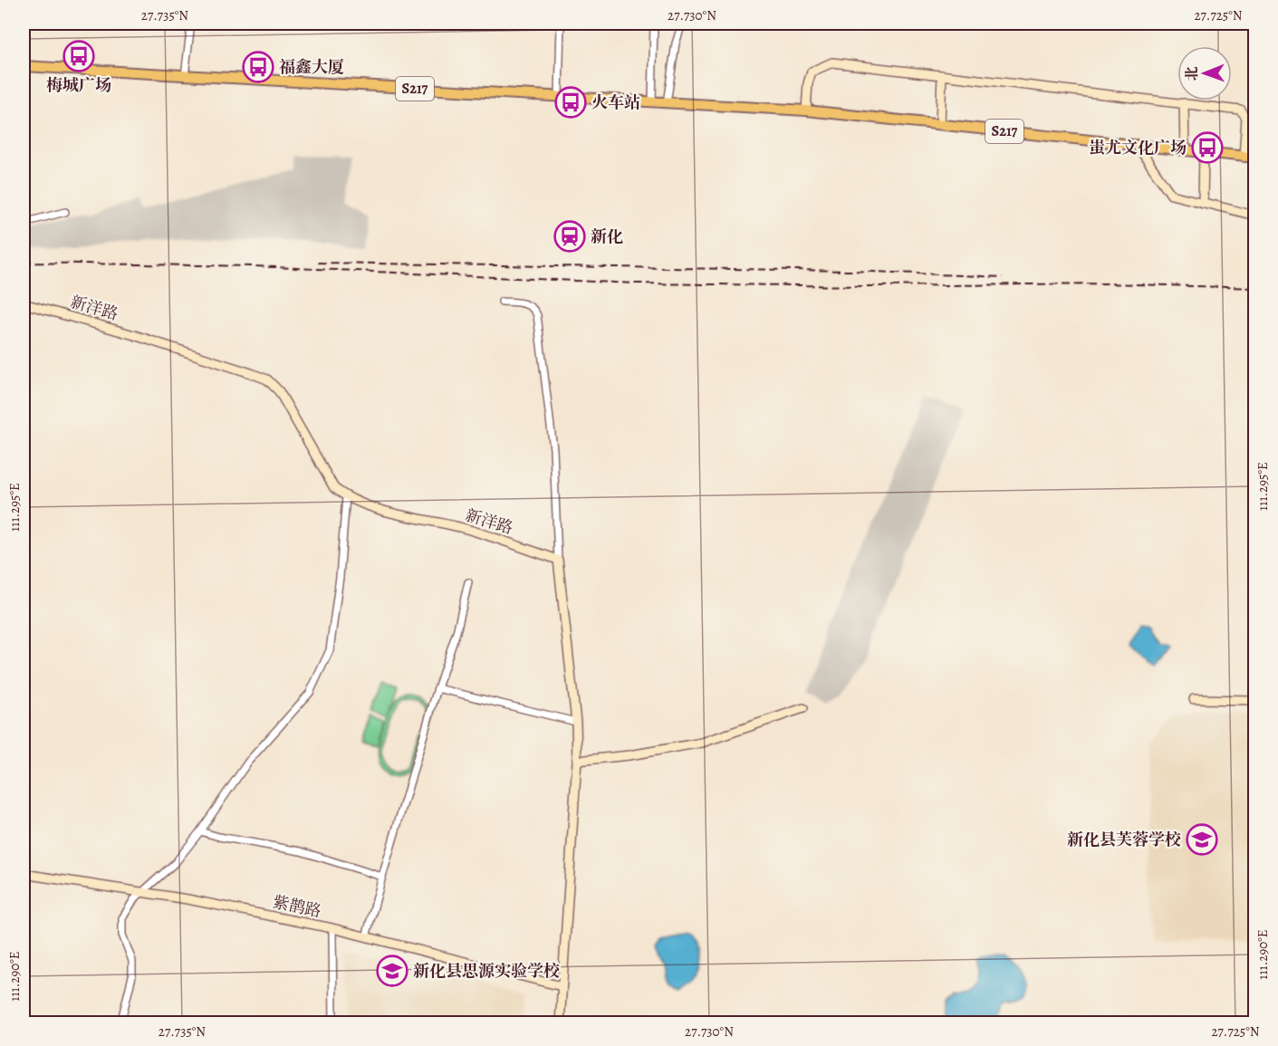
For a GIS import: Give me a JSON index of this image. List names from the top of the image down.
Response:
{
  "streets": {
    "main road": ["S217"],
    "street": ["新洋路", "紫鹊路"]
  },
  "places": {
    "bus stop": [
      "梅城广场",
      "福鑫大厦",
      "火车站",
      "蚩尤文化广场"
    ],
    "station": ["新化"],
    "school or university": ["新化县芙蓉学校", "新化县思源实验学校"]
  },
  "north": "left",
  "coordinates": [
    "27.735°N",
    "27.730°N",
    "27.725°N",
    "111.295°E",
    "111.290°E"
  ]
}
